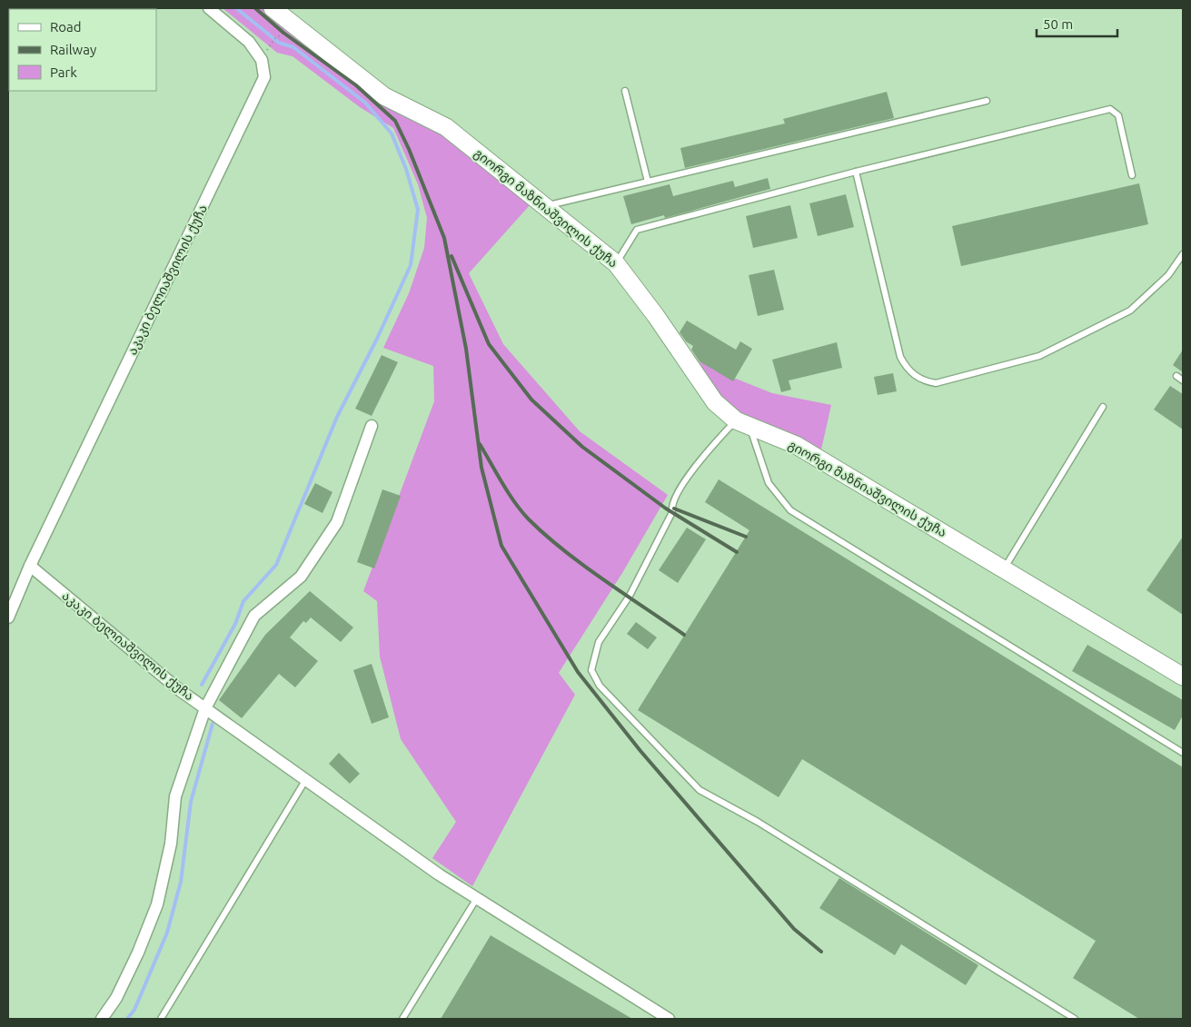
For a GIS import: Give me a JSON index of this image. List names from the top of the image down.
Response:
{
  "streets": {
    "street": ["გიორგი მაზნიაშვილის ქუჩა", "აკაკი ბელიაშვილის ქუჩა"]
  },
  "legend": ["Road", "Railway", "Park"],
  "scale_bar": "50 m"
}
